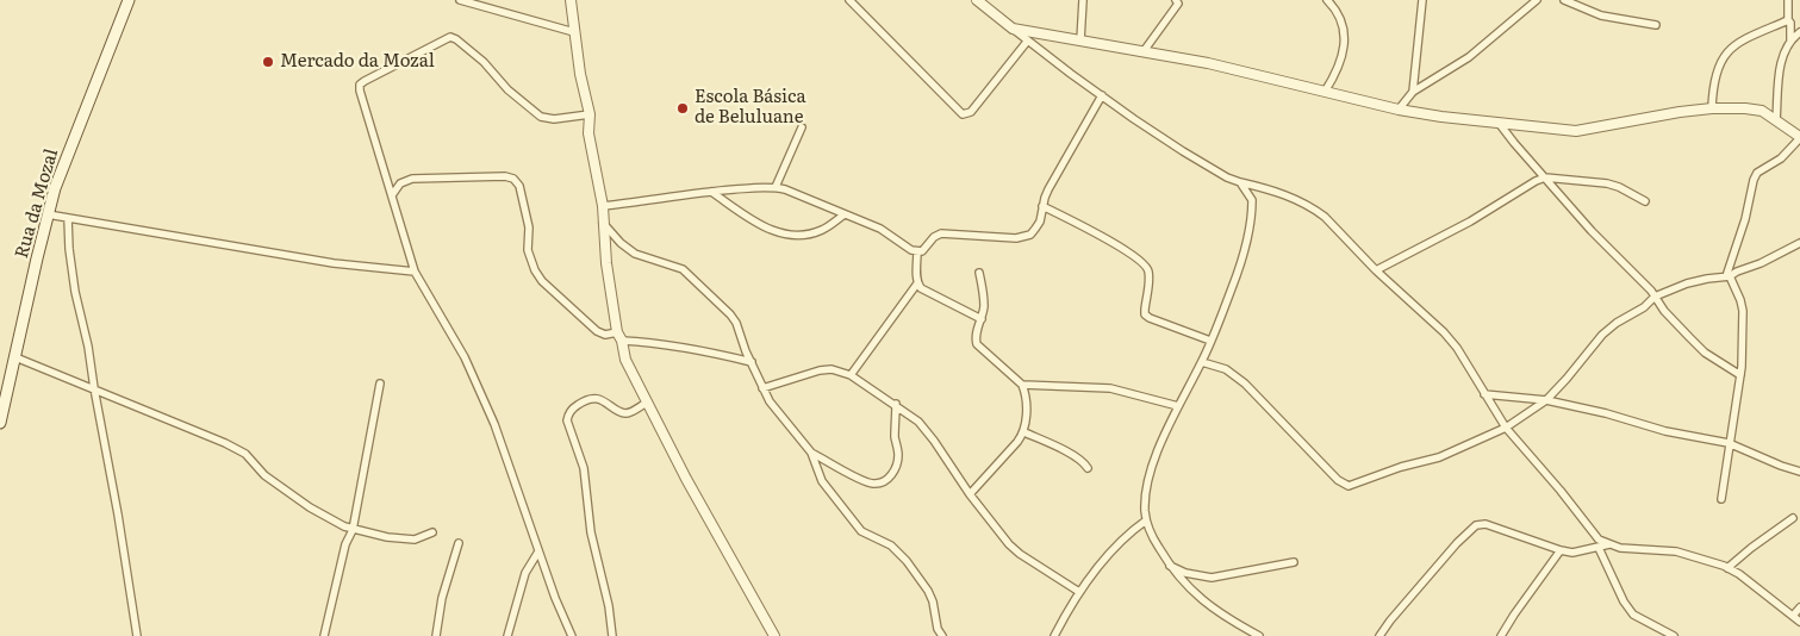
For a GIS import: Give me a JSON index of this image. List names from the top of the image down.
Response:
{
  "streets": {
    "main road": ["Rua da Mozal"]
  },
  "places": ["Mercado da Mozal", "Escola Básica de Beluluane"]
}
